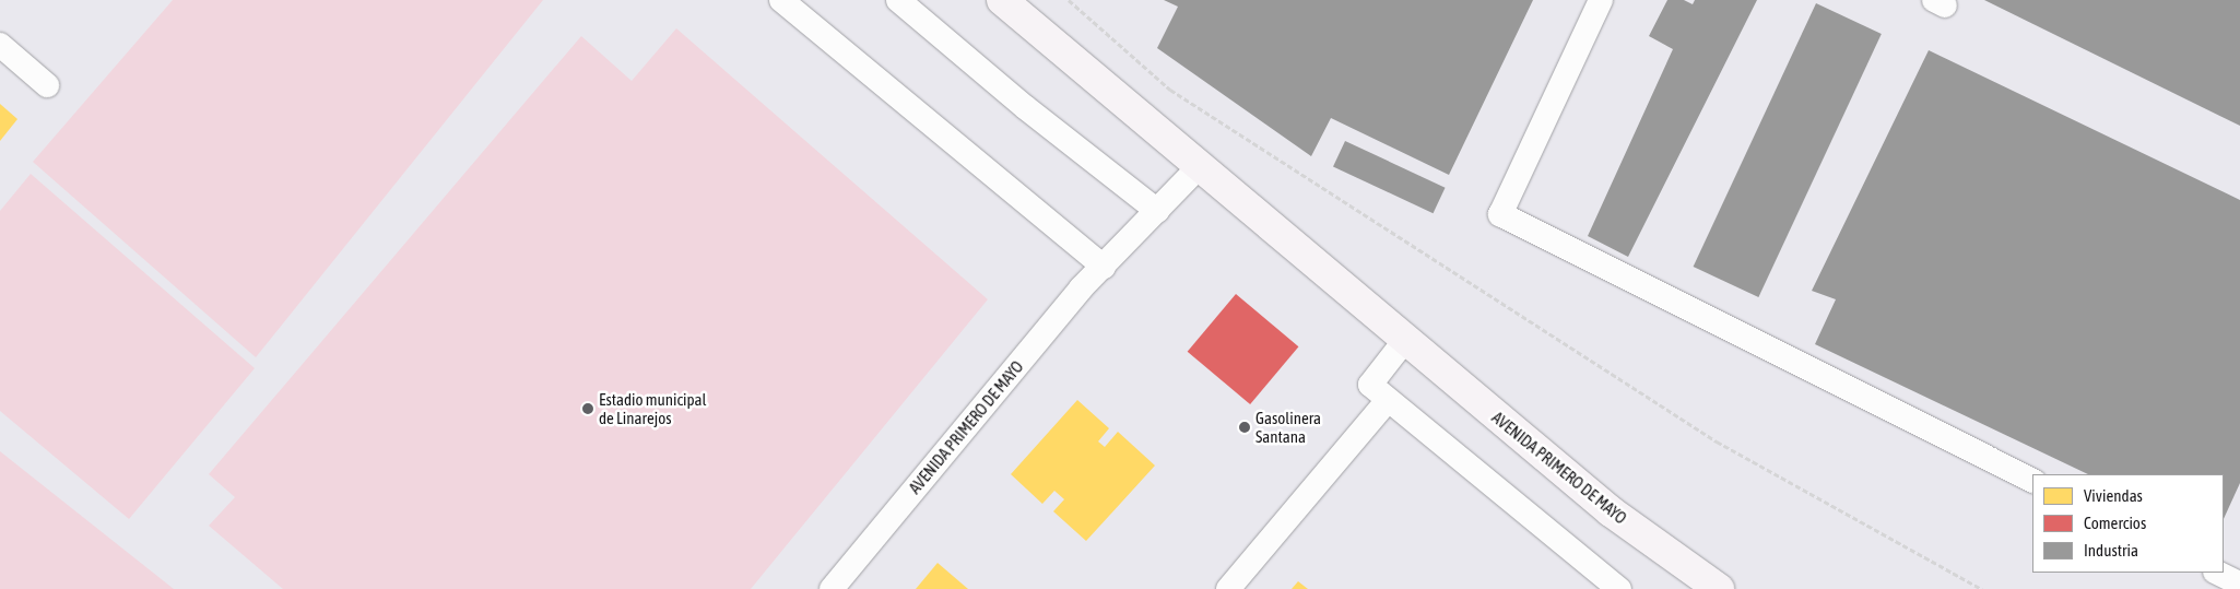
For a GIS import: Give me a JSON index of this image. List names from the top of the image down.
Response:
{
  "streets": {
    "main road": ["AVENIDA PRIMERO DE MAYO"]
  },
  "places": ["Estadio municipal de Linarejos", "Gasolinera Santana"],
  "legend": ["Viviendas", "Comercios", "Industria"]
}
